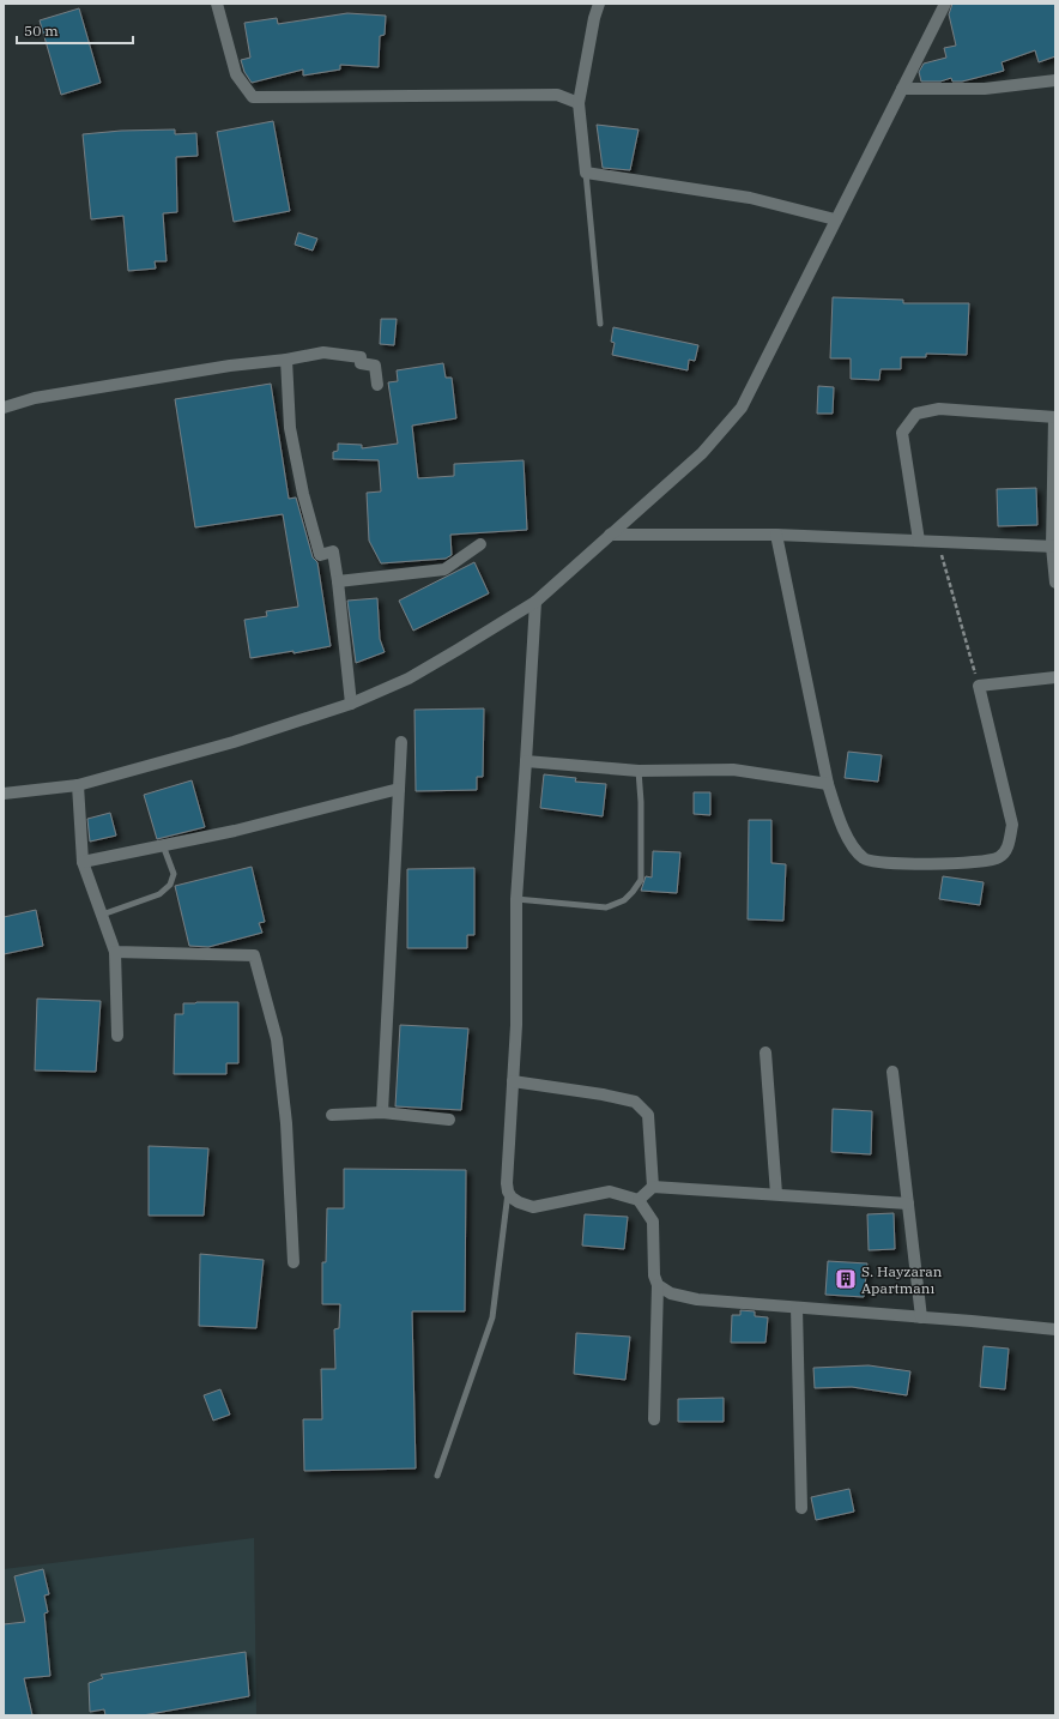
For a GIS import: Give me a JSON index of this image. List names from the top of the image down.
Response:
{
  "places": {
    "building": ["S. Hayzaran Apartmanı"]
  },
  "scale_bar": "50 m"
}
